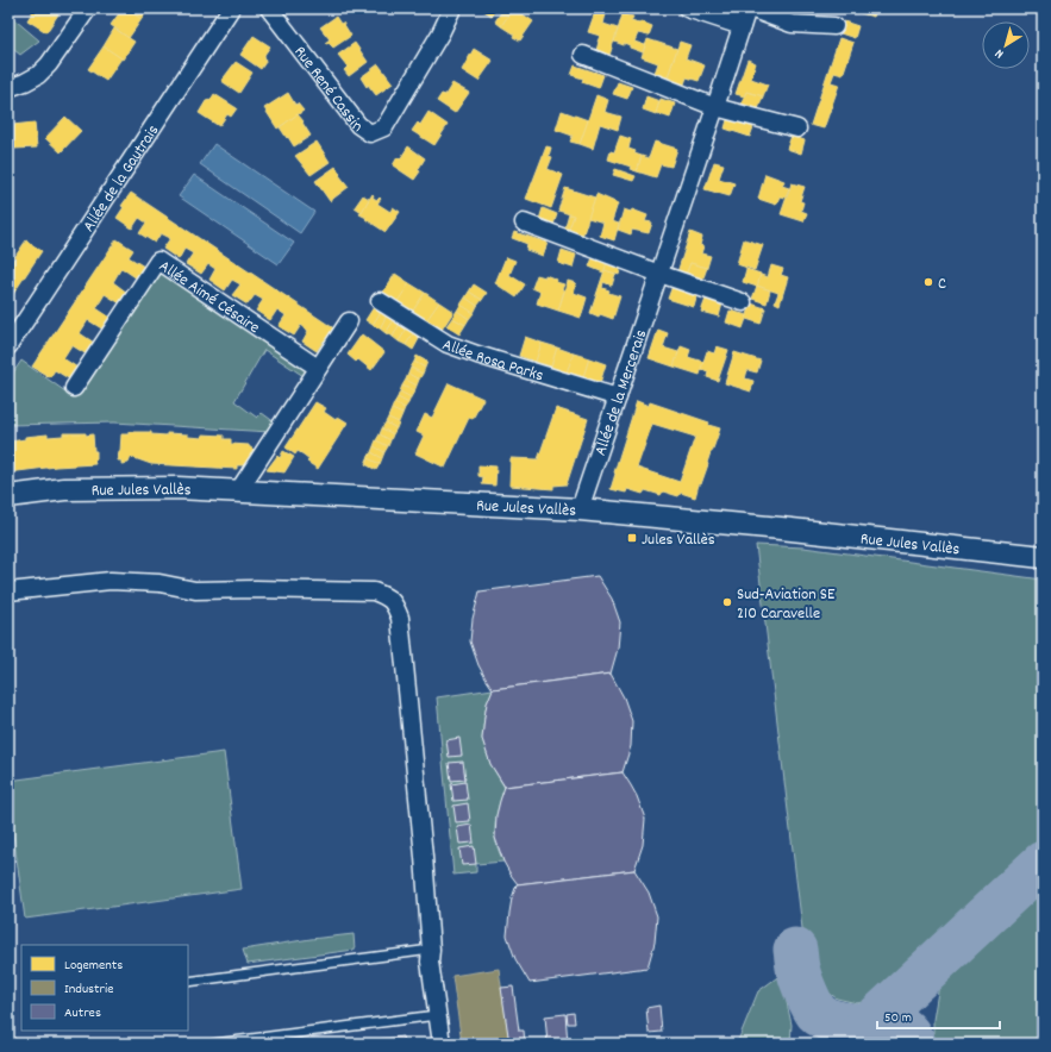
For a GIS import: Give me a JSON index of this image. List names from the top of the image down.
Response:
{
  "streets": {
    "street": [
      "Rue René Cassin",
      "Allée de la Gautrais",
      "Allée Aimé Césaire",
      "Allée Rosa Parks",
      "Allée de la Mercerais",
      "Rue Jules Vallès"
    ]
  },
  "crossings": [
    ["Allée Rosa Parks", "Allée de la Mercerais"],
    ["Allée de la Mercerais", "Rue Jules Vallès"]
  ],
  "places": {
    "other": ["C", "Sud-Aviation SE 210 Caravelle"],
    "transit": ["Jules Vallès"]
  },
  "legend": ["Logements", "Industrie", "Autres"],
  "scale_bar": "50 m",
  "north": "bottom left"
}
